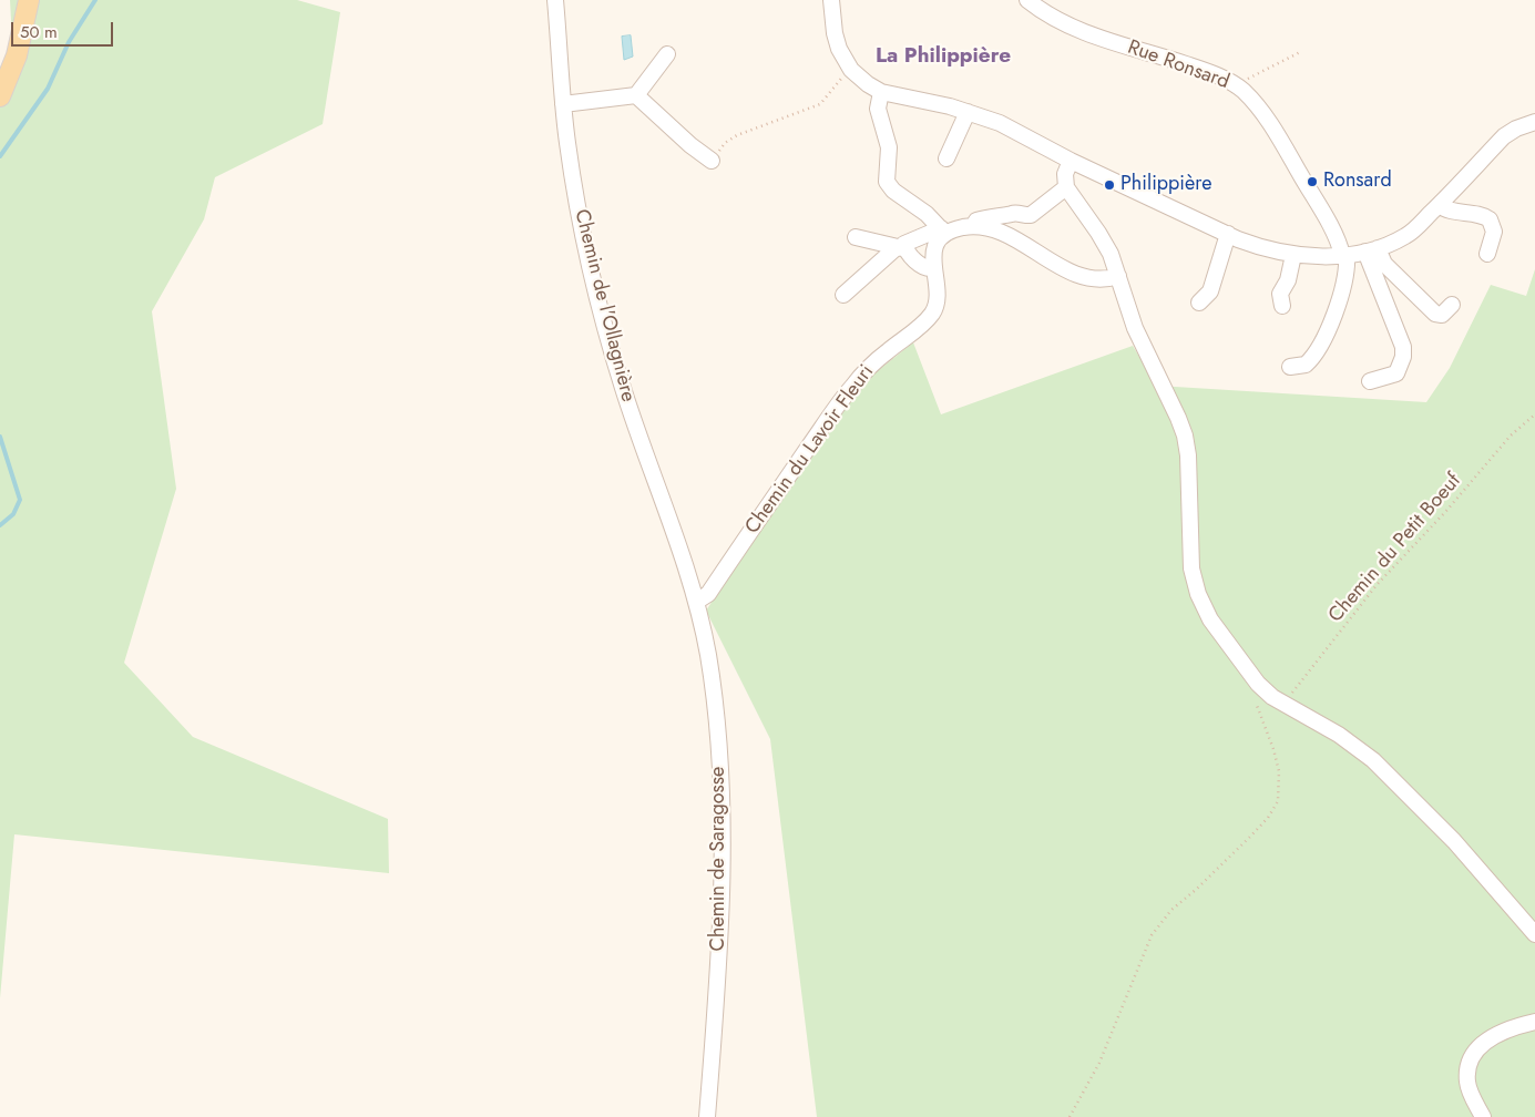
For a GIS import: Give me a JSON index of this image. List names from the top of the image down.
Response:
{
  "streets": {
    "street": [
      "Rue Ronsard",
      "Chemin de l'Ollagnière",
      "Chemin du Lavoir Fleuri",
      "Chemin de Saragosse"
    ],
    "path": ["Chemin du Petit Boeuf"]
  },
  "crossings": [
    ["Chemin de l'Ollagnière", "Chemin du Lavoir Fleuri"],
    ["Chemin de l'Ollagnière", "Chemin de Saragosse"],
    ["Chemin du Lavoir Fleuri", "Chemin de Saragosse"]
  ],
  "districts": ["La Philippière"],
  "places": ["Ronsard", "Philippière"],
  "scale_bar": "50 m"
}
